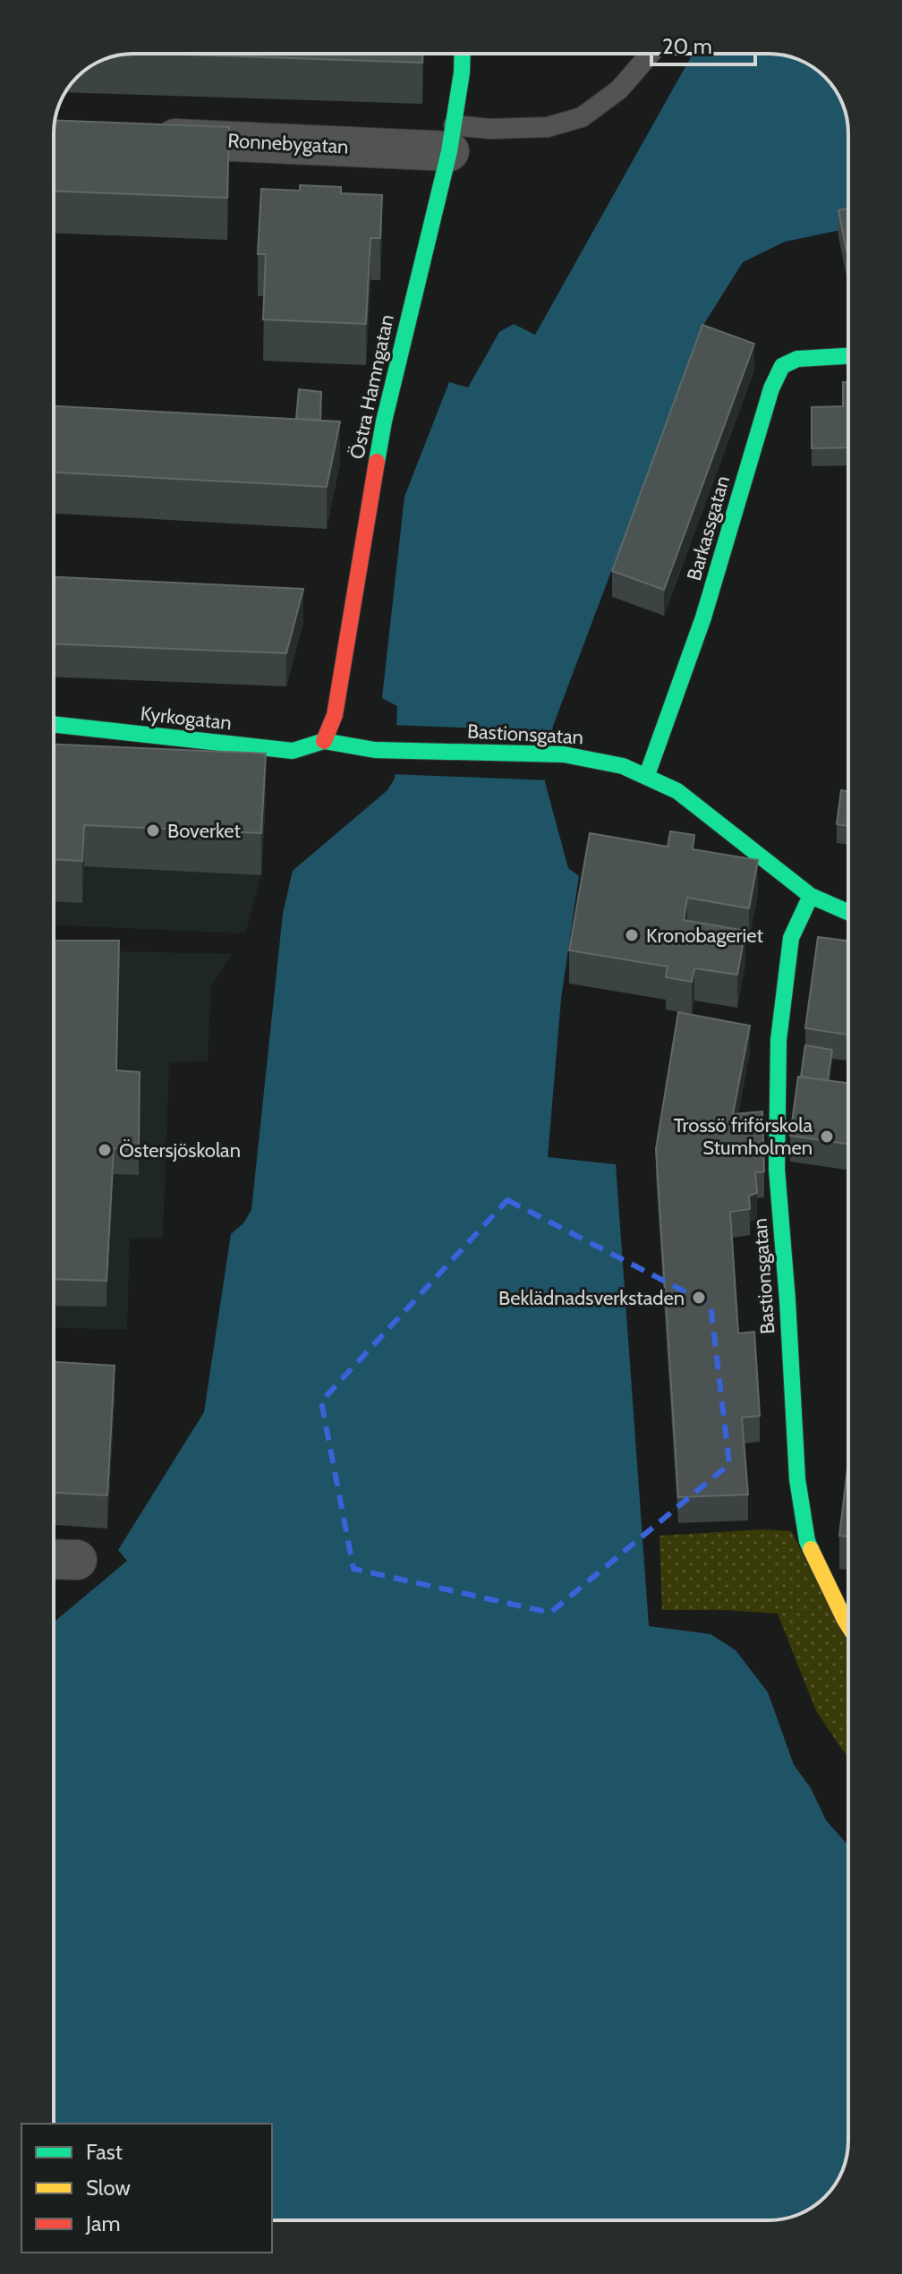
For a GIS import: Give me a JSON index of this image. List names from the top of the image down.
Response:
{
  "streets": {
    "street": [
      "Ronnebygatan",
      "Östra Hamngatan",
      "Barkassgatan",
      "Kyrkogatan",
      "Bastionsgatan"
    ]
  },
  "crossings": [
    ["Ronnebygatan", "Östra Hamngatan"],
    ["Östra Hamngatan", "Kyrkogatan"],
    ["Östra Hamngatan", "Bastionsgatan"],
    ["Barkassgatan", "Bastionsgatan"],
    ["Kyrkogatan", "Bastionsgatan"]
  ],
  "places": [
    "Boverket",
    "Kronobageriet",
    "Trossö friförskola Stumholmen",
    "Östersjöskolan",
    "Beklädnadsverkstaden"
  ],
  "legend": ["Fast", "Slow", "Jam"],
  "scale_bar": "20 m"
}
